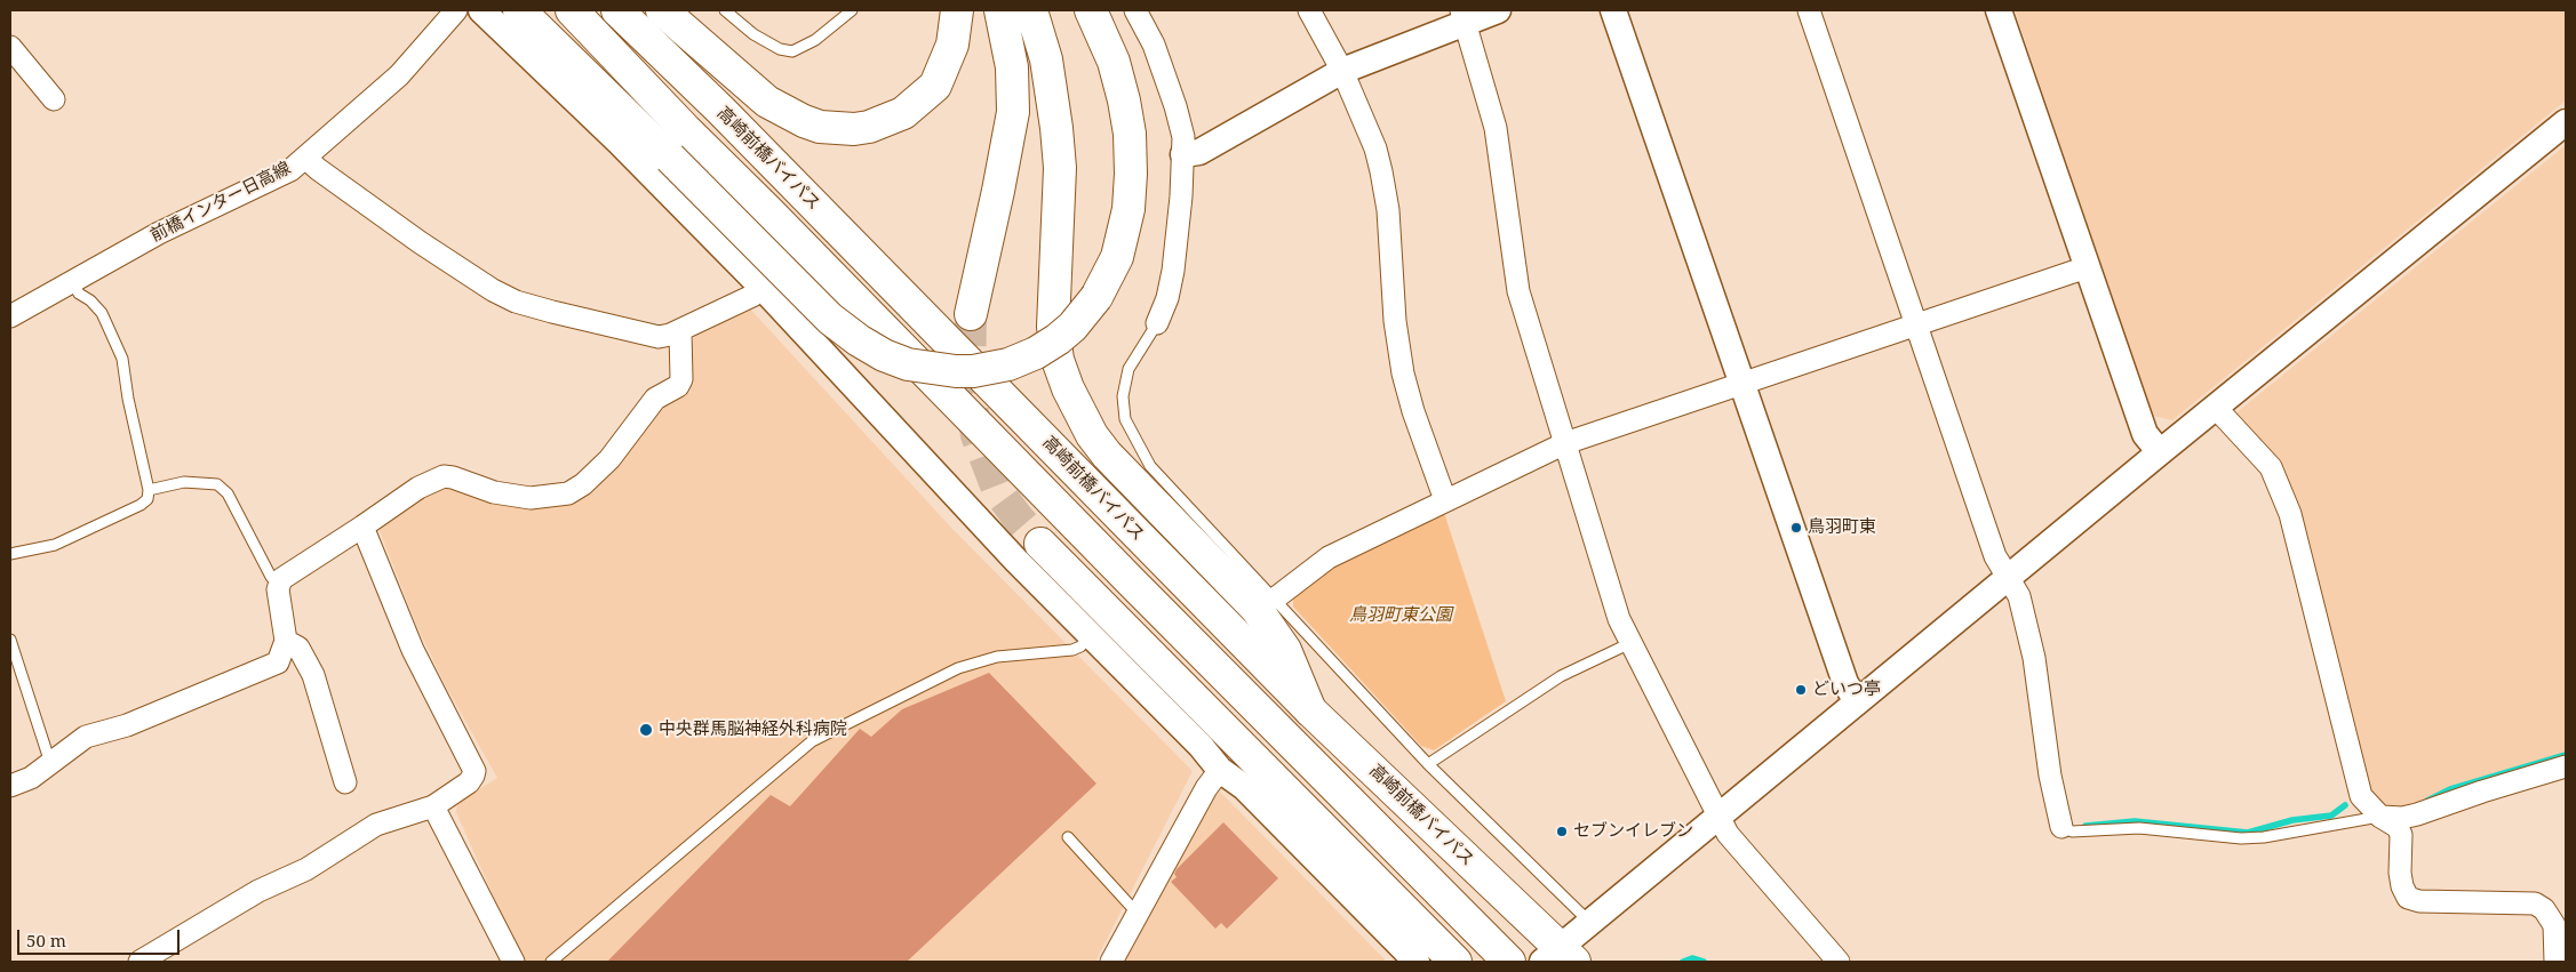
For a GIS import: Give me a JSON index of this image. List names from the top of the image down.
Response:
{
  "streets": {
    "highway": ["高崎前橋バイパス"],
    "street": ["前橋インター日高線"]
  },
  "parks": ["鳥羽町東公園"],
  "places": [
    "鳥羽町東",
    "どいつ亭",
    "中央群馬脳神経外科病院",
    "セブンイレブン"
  ],
  "scale_bar": "50 m"
}
